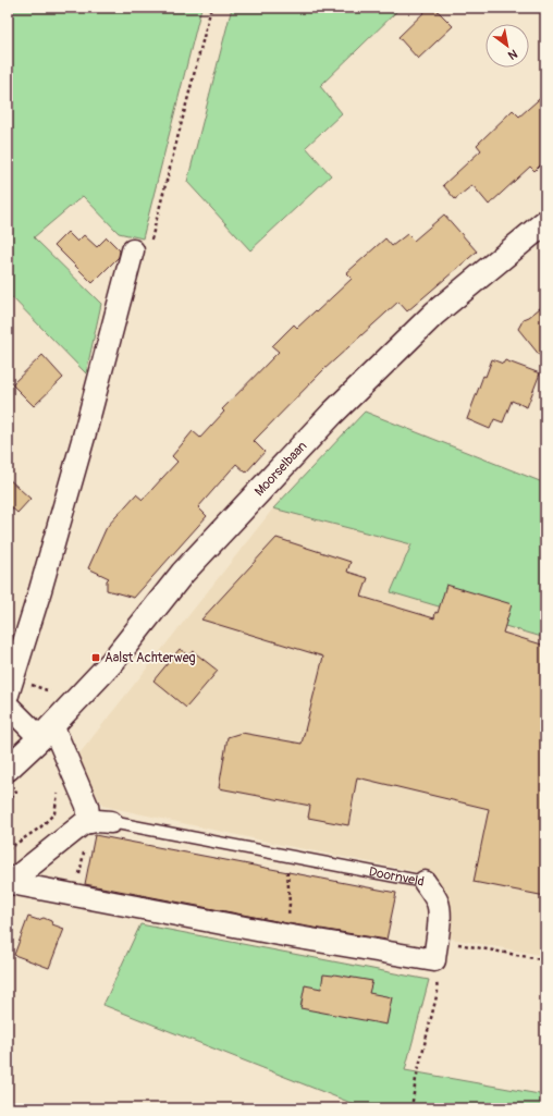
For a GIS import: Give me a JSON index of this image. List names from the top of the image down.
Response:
{
  "streets": {
    "main road": ["Moorselbaan"],
    "street": ["Doornveld"]
  },
  "places": {
    "transit": ["Aalst Achterweg"]
  },
  "north": "bottom right"
}
